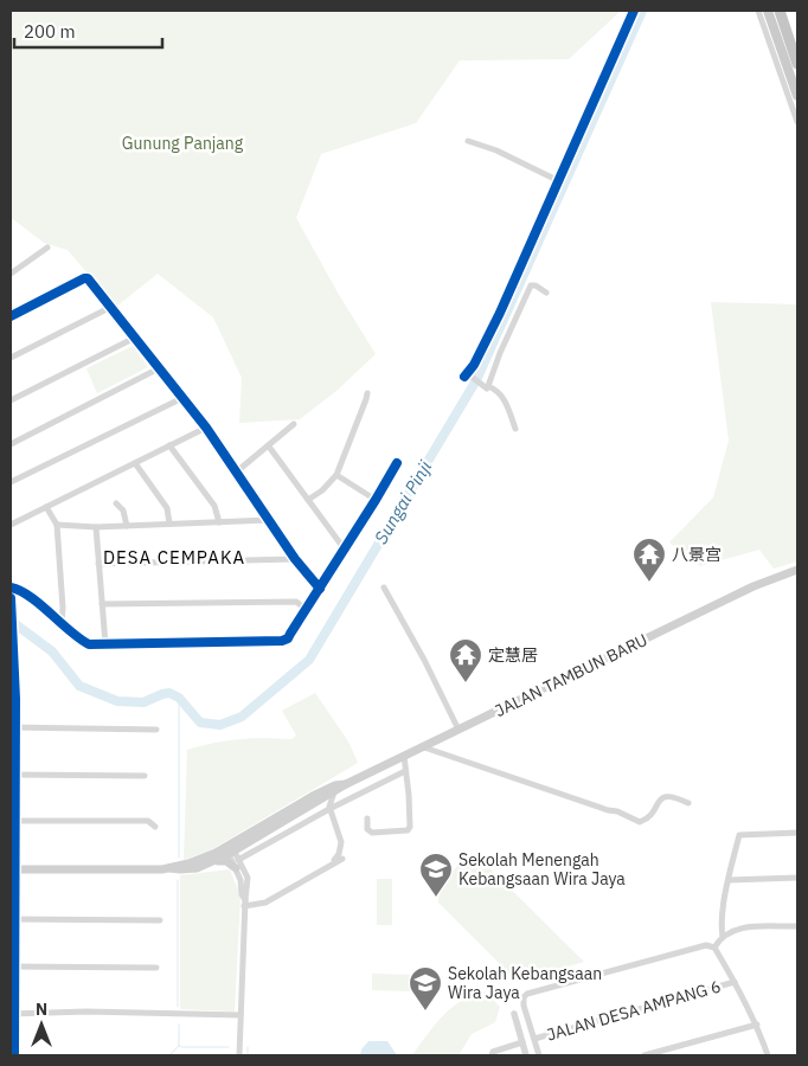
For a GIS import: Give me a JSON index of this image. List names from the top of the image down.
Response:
{
  "streets": {
    "main road": ["JALAN TAMBUN BARU"],
    "street": ["JALAN DESA AMPANG 6"]
  },
  "districts": ["DESA CEMPAKA"],
  "water": ["Sungai Pinji"],
  "parks": ["Gunung Panjang"],
  "places": {
    "temple": ["八景宫", "定慧居"],
    "school or university": ["Sekolah Menengah Kebangsaan Wira Jaya", "Sekolah Kebangsaan Wira Jaya"]
  },
  "scale_bar": "200 m",
  "north": "top"
}
